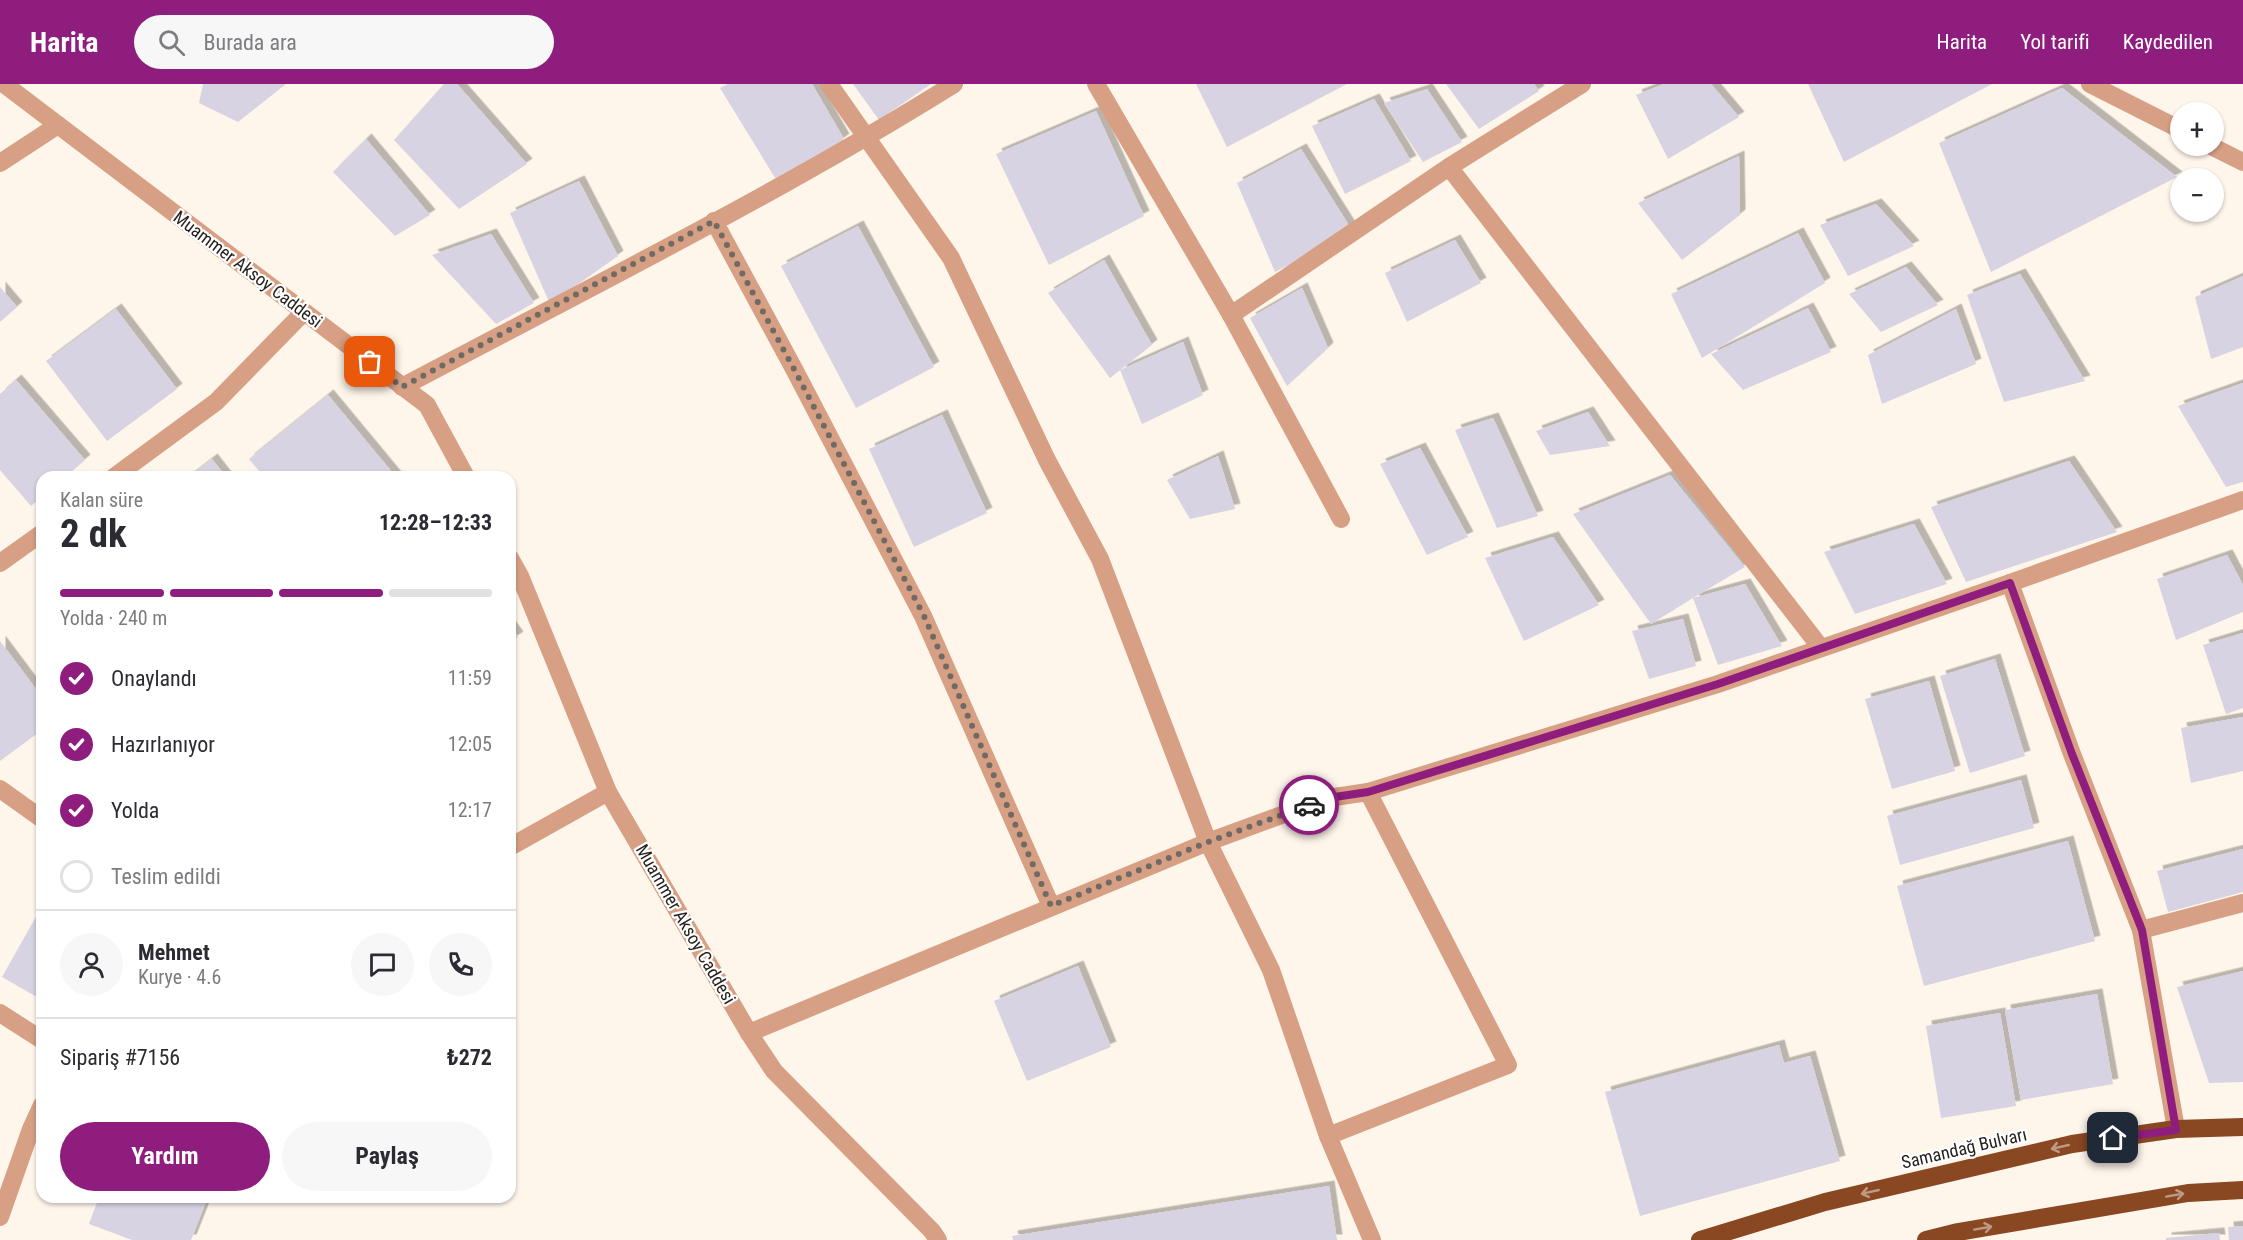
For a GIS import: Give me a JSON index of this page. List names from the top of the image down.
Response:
{
  "streets": {
    "highway": ["Samandağ Bulvarı"],
    "street": ["Muammer Aksoy Caddesi"]
  },
  "page": {
    "header": "Harita",
    "search": "Burada ara",
    "nav": ["Harita", "Yol tarifi", "Kaydedilen"],
    "map_buttons": ["+", "−"],
    "heading": ["2 dk", "Kalan süre", "12:28–12:33"],
    "panel": [
      "Mehmet",
      "Kurye · 4.6",
      "Sipariş #7156",
      "₺272"
    ],
    "bar": "Yolda · 240 m",
    "list": [
      ["Onaylandı", "11:59"],
      ["Hazırlanıyor", "12:05"],
      ["Yolda", "12:17"],
      "Teslim edildi"
    ],
    "buttons": ["Yardım", "Paylaş"]
  }
}
